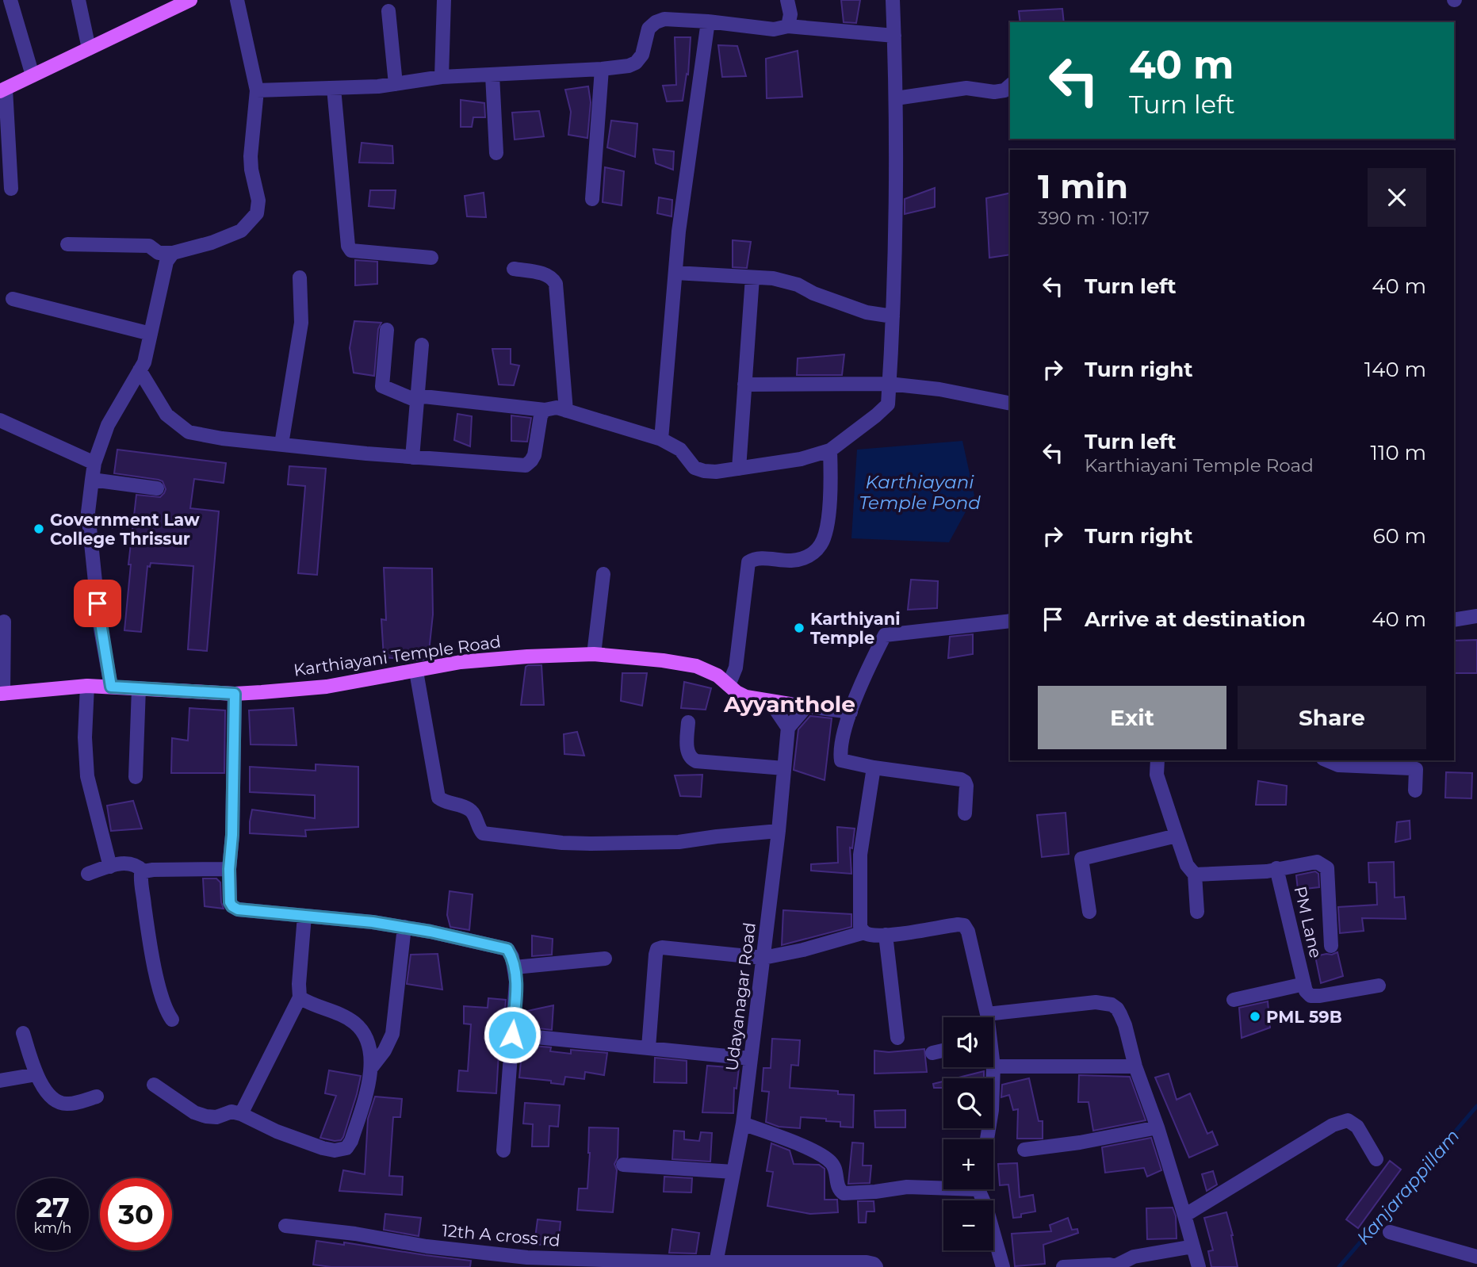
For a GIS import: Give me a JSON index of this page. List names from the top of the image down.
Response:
{
  "streets": {
    "main road": ["Karthiayani Temple Road"],
    "street": ["PM Lane", "Udayanagar Road", "12th A cross rd"]
  },
  "crossings": [
    ["Udayanagar Road", "12th A cross rd"]
  ],
  "districts": ["Ayyanthole"],
  "water": ["Karthiayani Temple Pond", "Kanjarappillam"],
  "places": ["Government Law College Thrissur", "Karthiyani Temple", "PML 59B"],
  "page": {
    "turn": ["40 m", "Turn left"],
    "heading": ["1 min", "390 m · 10:17"],
    "list": [
      {
        "name": "Turn left",
        "value": "40 m"
      },
      {
        "name": "Turn right",
        "value": "140 m"
      },
      {
        "name": "Turn left",
        "note": "Karthiayani Temple Road",
        "value": "110 m"
      },
      {
        "name": "Turn right",
        "value": "60 m"
      },
      {
        "name": "Arrive at destination",
        "value": "40 m"
      }
    ],
    "buttons": ["Exit", "Share"],
    "map_buttons": ["+", "−"],
    "speed": "27 km/h",
    "limit": "30"
  }
}
